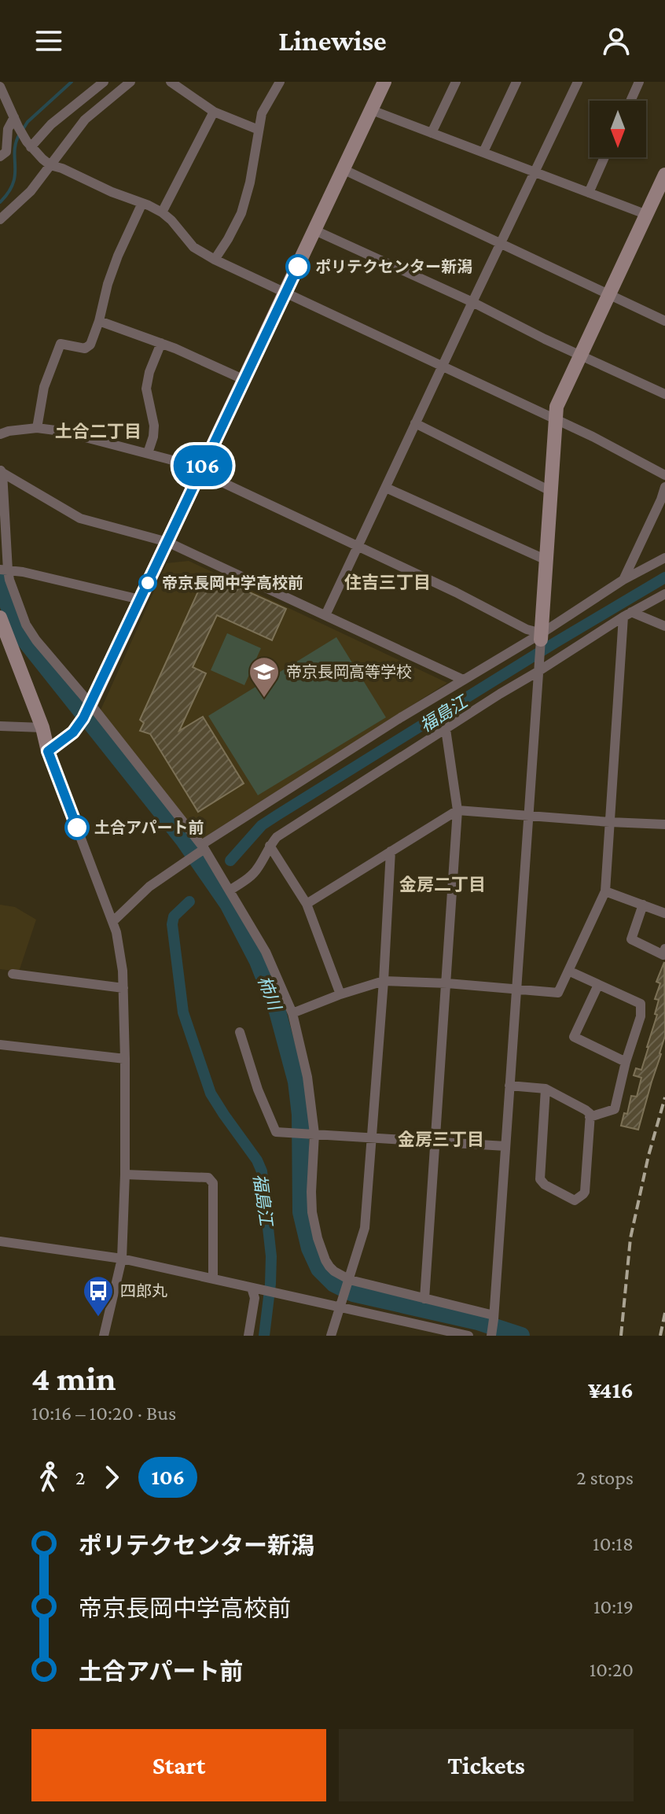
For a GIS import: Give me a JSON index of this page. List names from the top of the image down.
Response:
{
  "districts": [
    "土合二丁目",
    "住吉三丁目",
    "金房二丁目",
    "金房三丁目"
  ],
  "water": ["福島江", "柿川"],
  "places": {
    "other": ["ポリテクセンター新潟", "帝京長岡中学高校前", "土合アパート前"],
    "school or university": ["帝京長岡高等学校"],
    "bus stop": ["四郎丸"]
  },
  "lines": ["bus line 106"],
  "north": "bottom",
  "page": {
    "header": "Linewise",
    "on_map": "106",
    "heading": ["4 min", "10:16 – 10:20 · Bus", "¥416"],
    "legs": ["2", "106", "2 stops"],
    "list": [
      {
        "name": "ポリテクセンター新潟",
        "value": "10:18"
      },
      {
        "name": "帝京長岡中学高校前",
        "value": "10:19"
      },
      {
        "name": "土合アパート前",
        "value": "10:20"
      }
    ],
    "buttons": ["Start", "Tickets"]
  }
}
